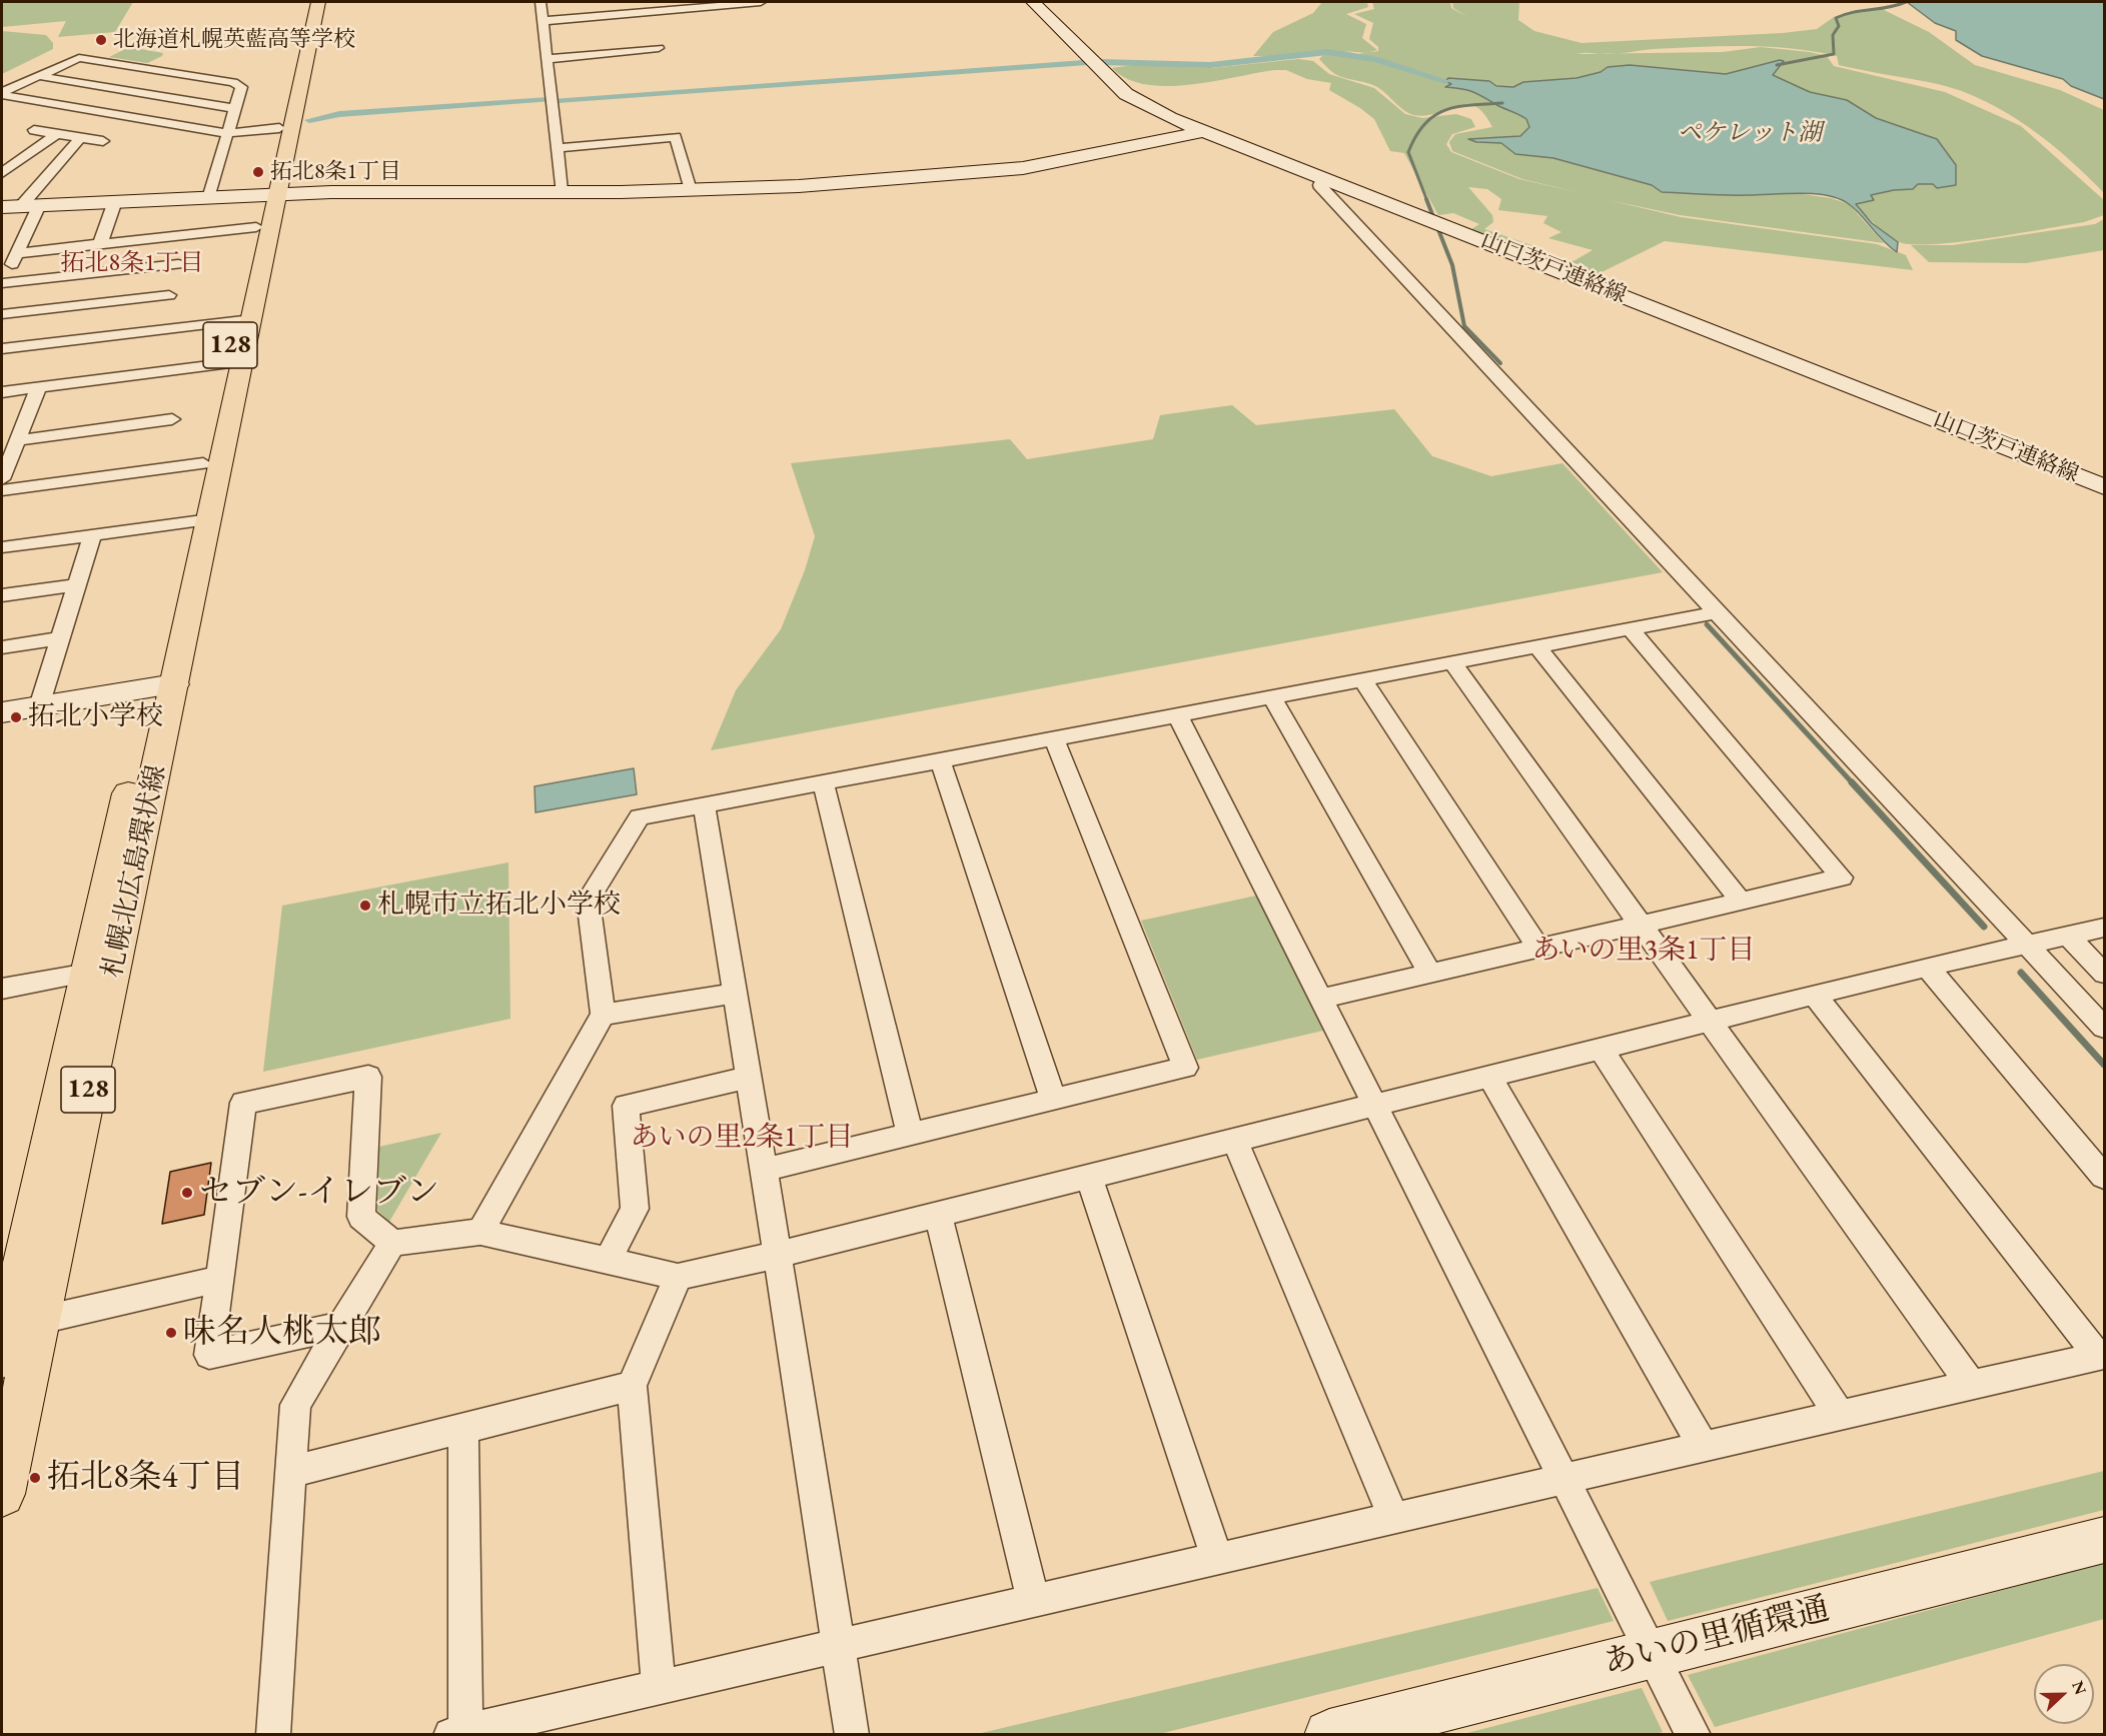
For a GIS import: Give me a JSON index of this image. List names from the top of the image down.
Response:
{
  "streets": {
    "main road": ["128", "札幌北広島環状線"],
    "street": ["山口茨戸連絡線", "あいの里循環通"]
  },
  "districts": ["拓北8条1丁目", "あいの里3条1丁目", "あいの里2条1丁目"],
  "water": ["ペケレット湖"],
  "places": [
    "北海道札幌英藍高等学校",
    "拓北8条1丁目",
    "拓北小学校",
    "札幌市立拓北小学校",
    "セブン-イレブン",
    "味名人桃太郎",
    "拓北8条4丁目"
  ],
  "north": "right"
}
